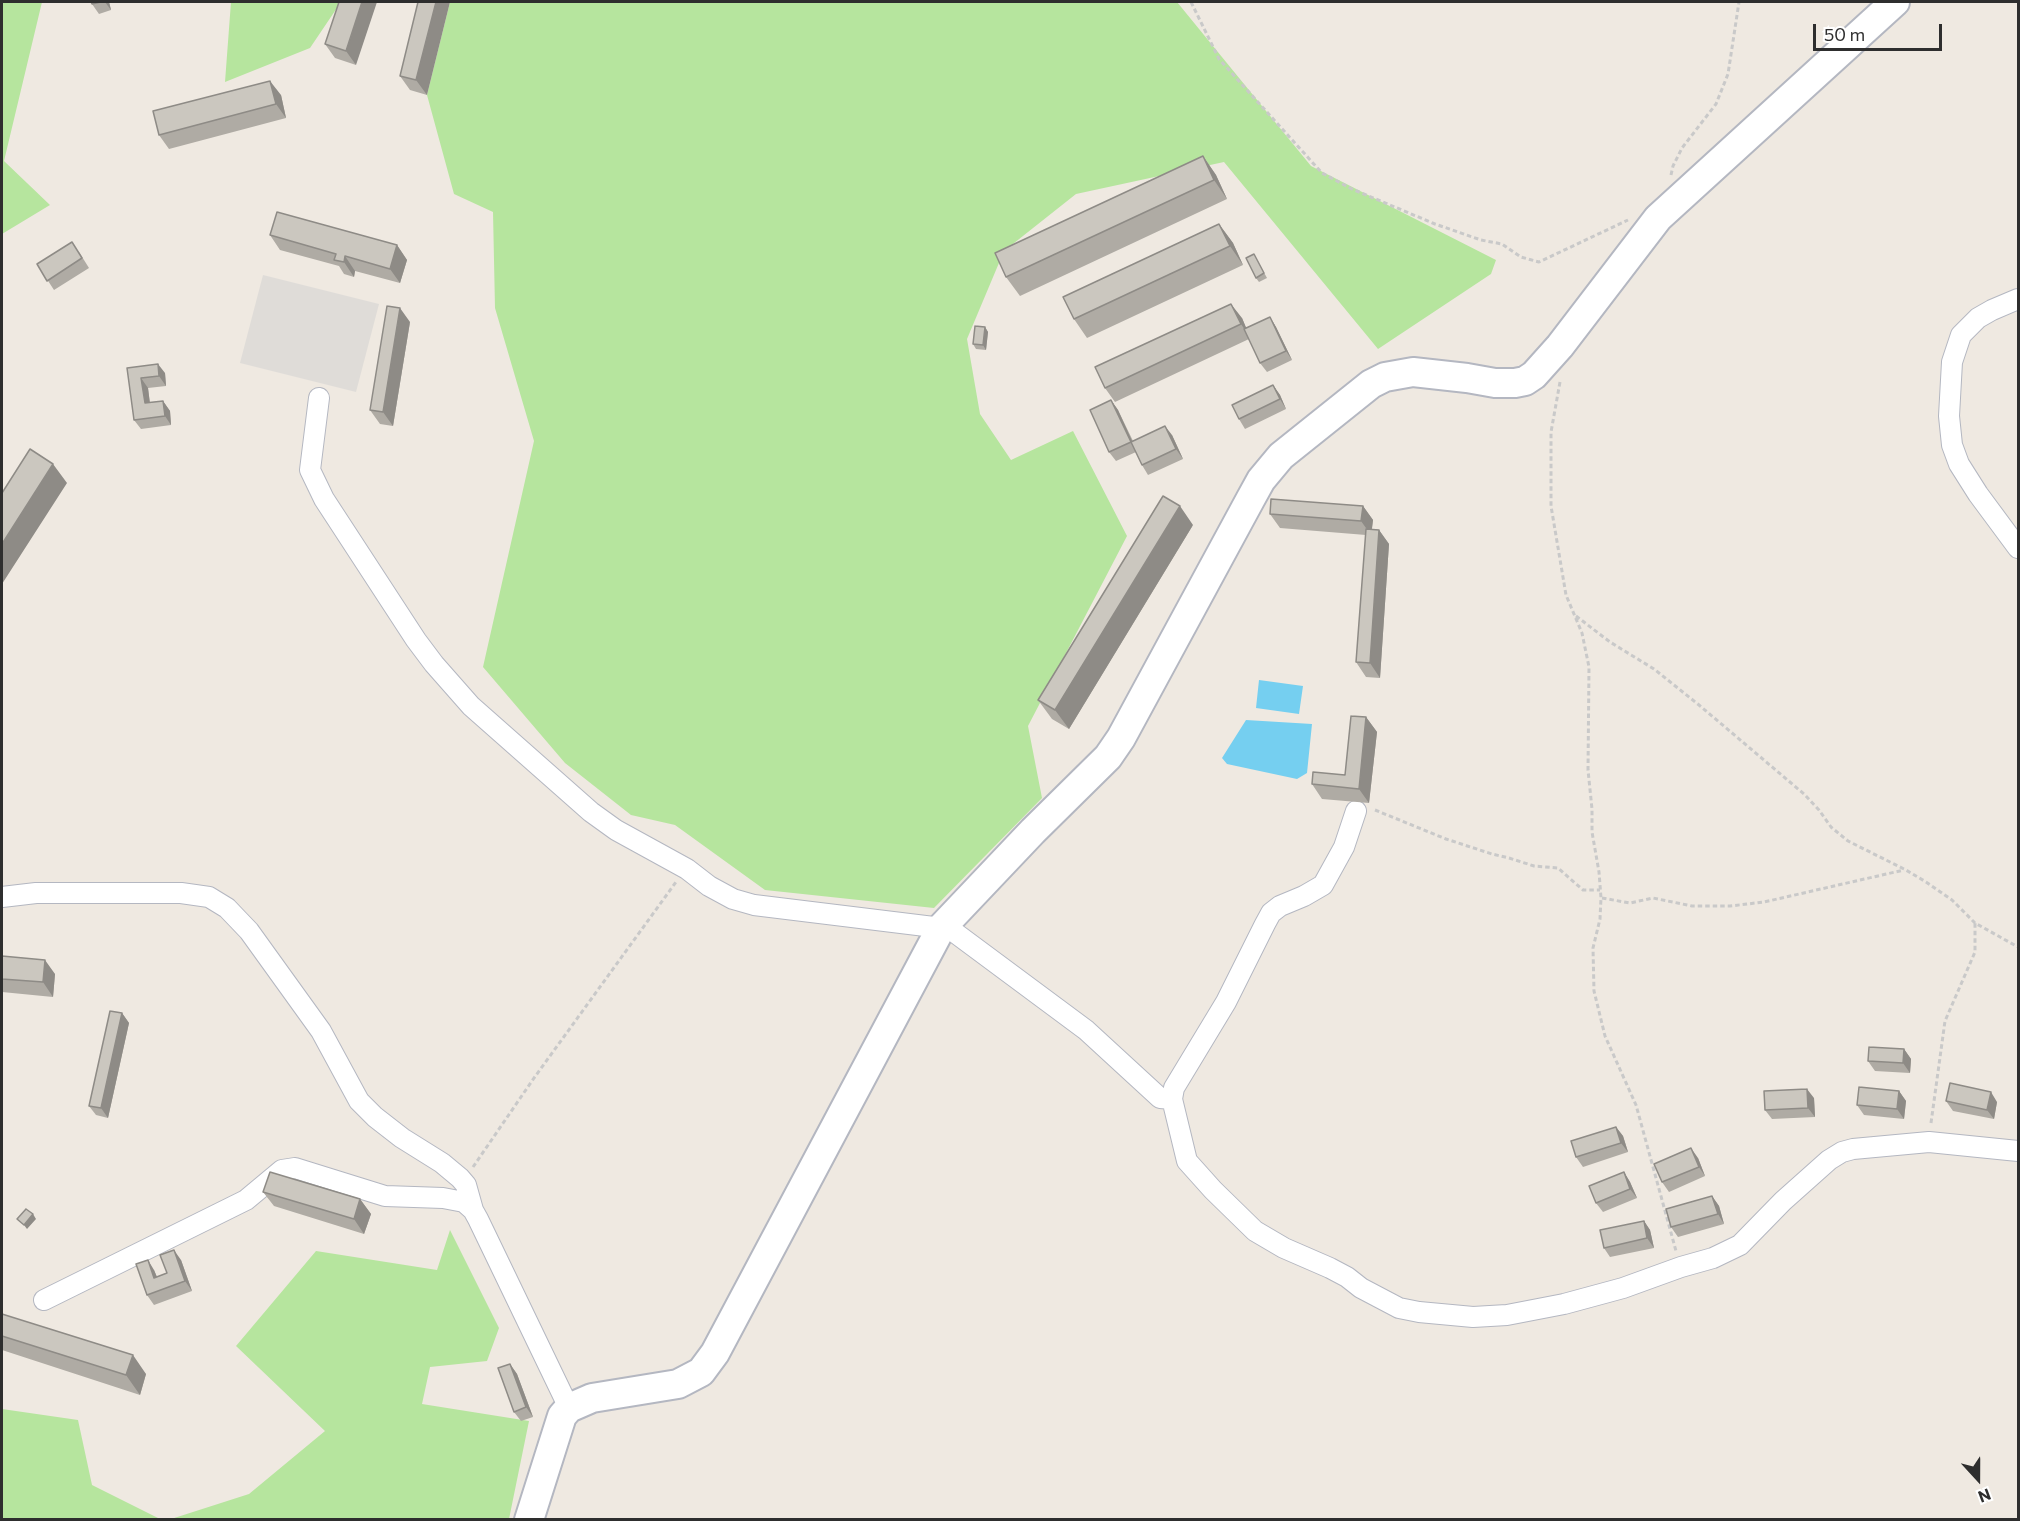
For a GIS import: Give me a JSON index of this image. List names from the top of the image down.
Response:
{
  "scale_bar": "50 m",
  "north": "bottom"
}
